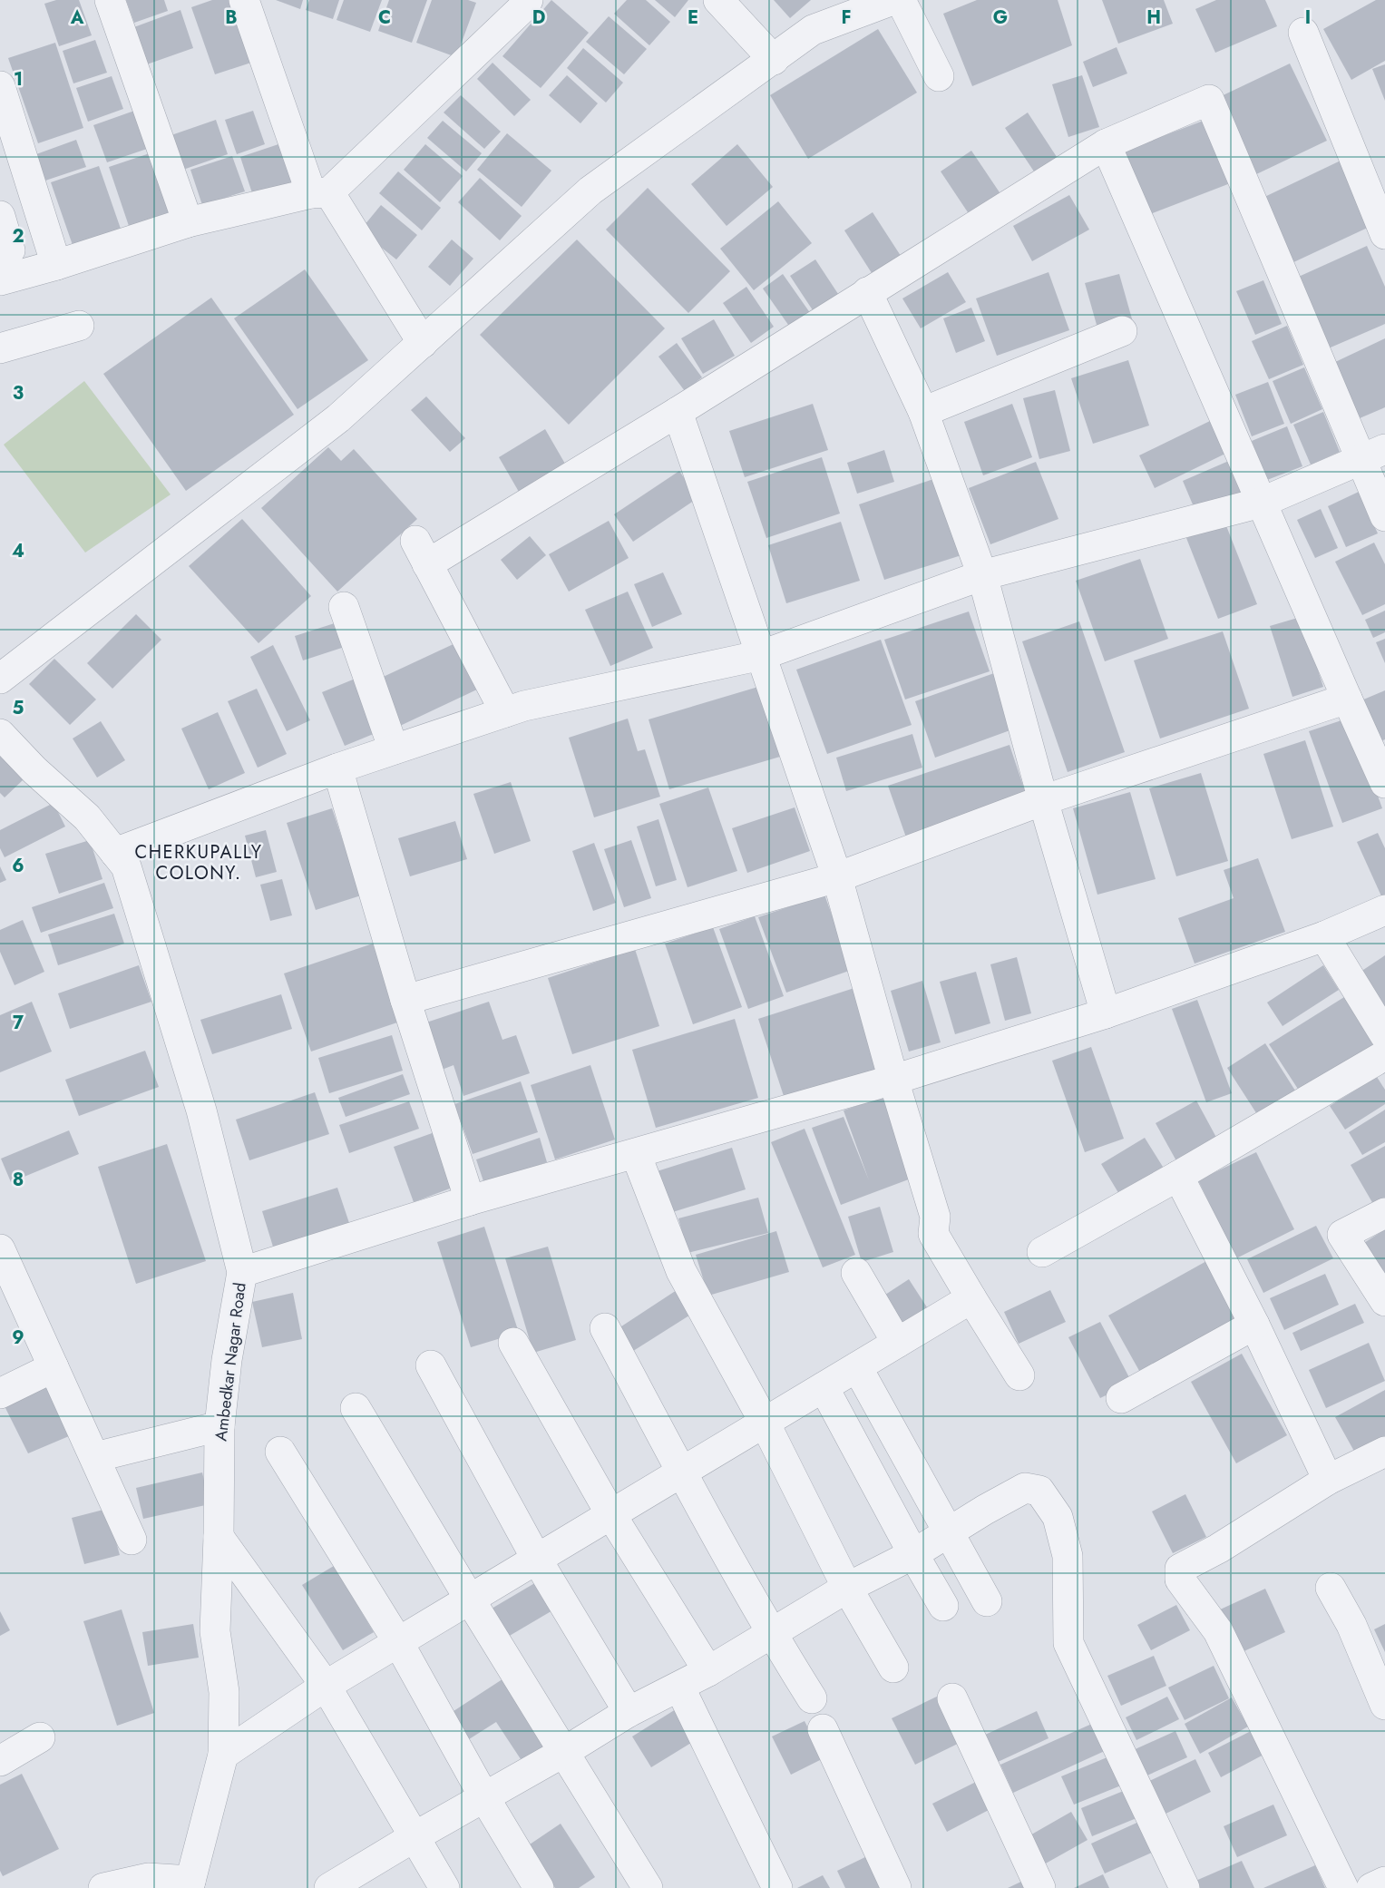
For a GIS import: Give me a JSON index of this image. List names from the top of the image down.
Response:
{
  "streets": {
    "street": ["Ambedkar Nagar Road"]
  },
  "districts": ["CHERKUPALLY COLONY."],
  "grid": {
    "columns": [
      "A",
      "B",
      "C",
      "D",
      "E",
      "F",
      "G",
      "H",
      "I"
    ],
    "rows": [
      "1",
      "2",
      "3",
      "4",
      "5",
      "6",
      "7",
      "8",
      "9"
    ]
  }
}
